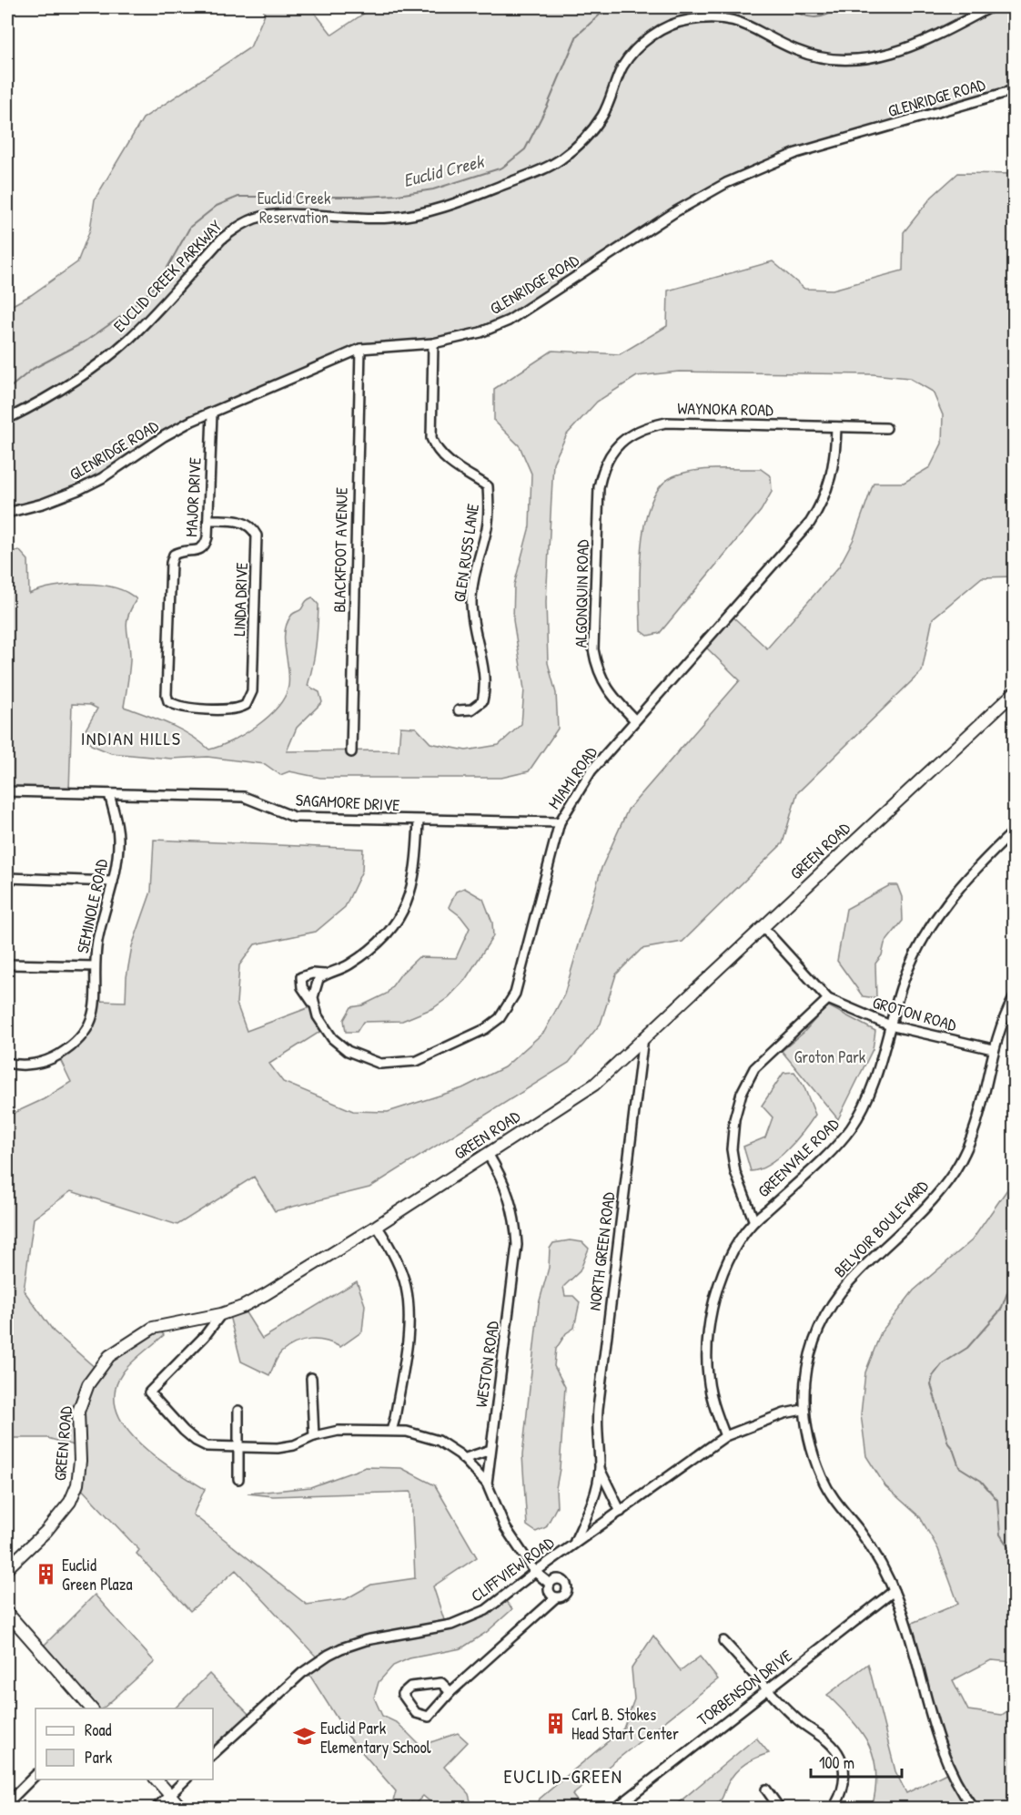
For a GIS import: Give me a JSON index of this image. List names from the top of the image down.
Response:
{
  "streets": {
    "main road": ["GREEN ROAD"],
    "street": [
      "GLENRIDGE ROAD",
      "EUCLID CREEK PARKWAY",
      "WAYNOKA ROAD",
      "MAJOR DRIVE",
      "BLACKFOOT AVENUE",
      "GLEN RUSS LANE",
      "ALGONQUIN ROAD",
      "LINDA DRIVE",
      "MIAMI ROAD",
      "SAGAMORE DRIVE",
      "SEMINOLE ROAD",
      "GROTON ROAD",
      "GREENVALE ROAD",
      "BELVOIR BOULEVARD",
      "NORTH GREEN ROAD",
      "WESTON ROAD",
      "CLIFFVIEW ROAD",
      "TORBENSON DRIVE"
    ]
  },
  "crossings": [
    ["GLENRIDGE ROAD", "MAJOR DRIVE"],
    ["GLENRIDGE ROAD", "BLACKFOOT AVENUE"],
    ["GLENRIDGE ROAD", "GLEN RUSS LANE"],
    ["WAYNOKA ROAD", "ALGONQUIN ROAD"],
    ["WAYNOKA ROAD", "MIAMI ROAD"],
    ["MAJOR DRIVE", "LINDA DRIVE"],
    ["ALGONQUIN ROAD", "MIAMI ROAD"],
    ["MIAMI ROAD", "SAGAMORE DRIVE"],
    ["SAGAMORE DRIVE", "SEMINOLE ROAD"],
    ["GREEN ROAD", "GROTON ROAD"],
    ["GREEN ROAD", "NORTH GREEN ROAD"],
    ["GREEN ROAD", "WESTON ROAD"],
    ["GROTON ROAD", "GREENVALE ROAD"],
    ["GROTON ROAD", "BELVOIR BOULEVARD"],
    ["GREENVALE ROAD", "CLIFFVIEW ROAD"],
    ["BELVOIR BOULEVARD", "CLIFFVIEW ROAD"],
    ["BELVOIR BOULEVARD", "TORBENSON DRIVE"],
    ["NORTH GREEN ROAD", "CLIFFVIEW ROAD"],
    ["WESTON ROAD", "CLIFFVIEW ROAD"]
  ],
  "districts": ["INDIAN HILLS", "EUCLID-GREEN"],
  "water": ["Euclid Creek"],
  "parks": ["Euclid Creek Reservation", "Groton Park"],
  "places": {
    "building": ["Euclid Green Plaza", "Carl B. Stokes Head Start Center"],
    "school or university": ["Euclid Park Elementary School"]
  },
  "legend": ["Road", "Park"],
  "scale_bar": "100 m"
}
